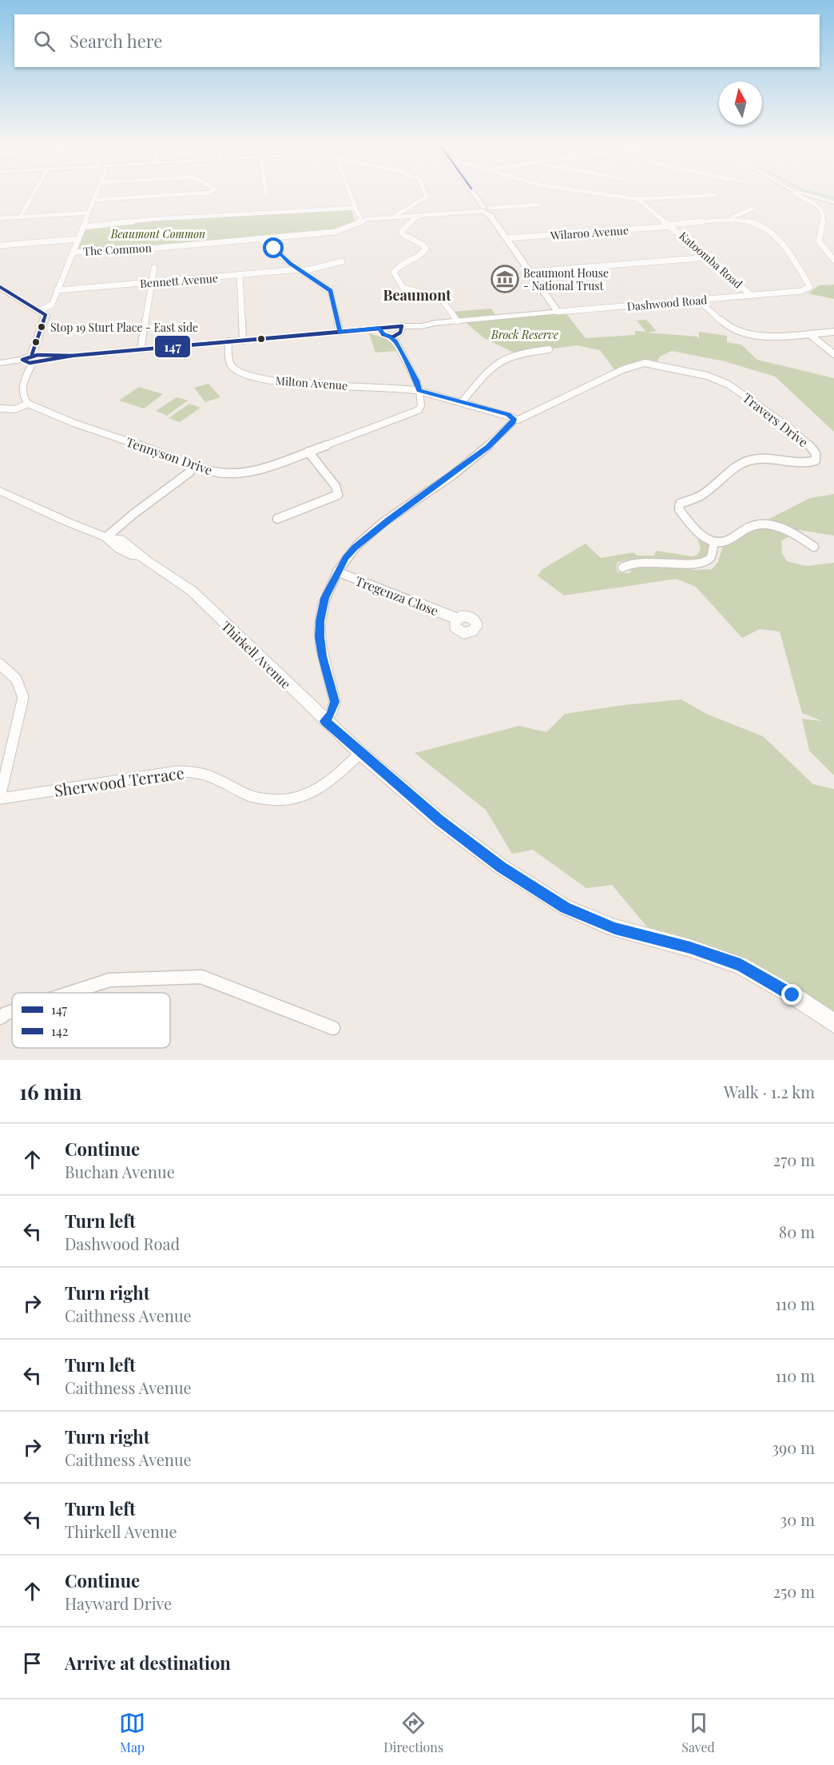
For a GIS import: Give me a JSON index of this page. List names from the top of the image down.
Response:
{
  "streets": {
    "street": [
      "Wilaroo Avenue",
      "The Common",
      "Katoomba Road",
      "Bennett Avenue",
      "Dashwood Road",
      "Milton Avenue",
      "Travers Drive",
      "Tennyson Drive",
      "Tregenza Close",
      "Thirkell Avenue",
      "Sherwood Terrace"
    ]
  },
  "crossings": [
    ["Wilaroo Avenue", "Katoomba Road"],
    ["Wilaroo Avenue", "Dashwood Road"],
    ["Katoomba Road", "Dashwood Road"],
    ["Dashwood Road", "Milton Avenue"],
    ["Milton Avenue", "Tennyson Drive"],
    ["Thirkell Avenue", "Sherwood Terrace"]
  ],
  "districts": ["Beaumont"],
  "parks": ["Beaumont Common", "Brock Reserve"],
  "places": {
    "museum": ["Beaumont House - National Trust"],
    "other": ["Stop 19 Sturt Place - East side"]
  },
  "lines": ["transit line 147"],
  "legend": ["147", "142"],
  "north": "top",
  "page": {
    "search": "Search here",
    "heading": ["16 min", "Walk · 1.2 km"],
    "list": [
      ["Continue", "Buchan Avenue", "270 m"],
      ["Turn left", "Dashwood Road", "80 m"],
      ["Turn right", "Caithness Avenue", "110 m"],
      ["Turn left", "Caithness Avenue", "110 m"],
      ["Turn right", "Caithness Avenue", "390 m"],
      ["Turn left", "Thirkell Avenue", "30 m"],
      ["Continue", "Hayward Drive", "250 m"],
      "Arrive at destination"
    ],
    "nav": ["Map", "Directions", "Saved"]
  }
}
